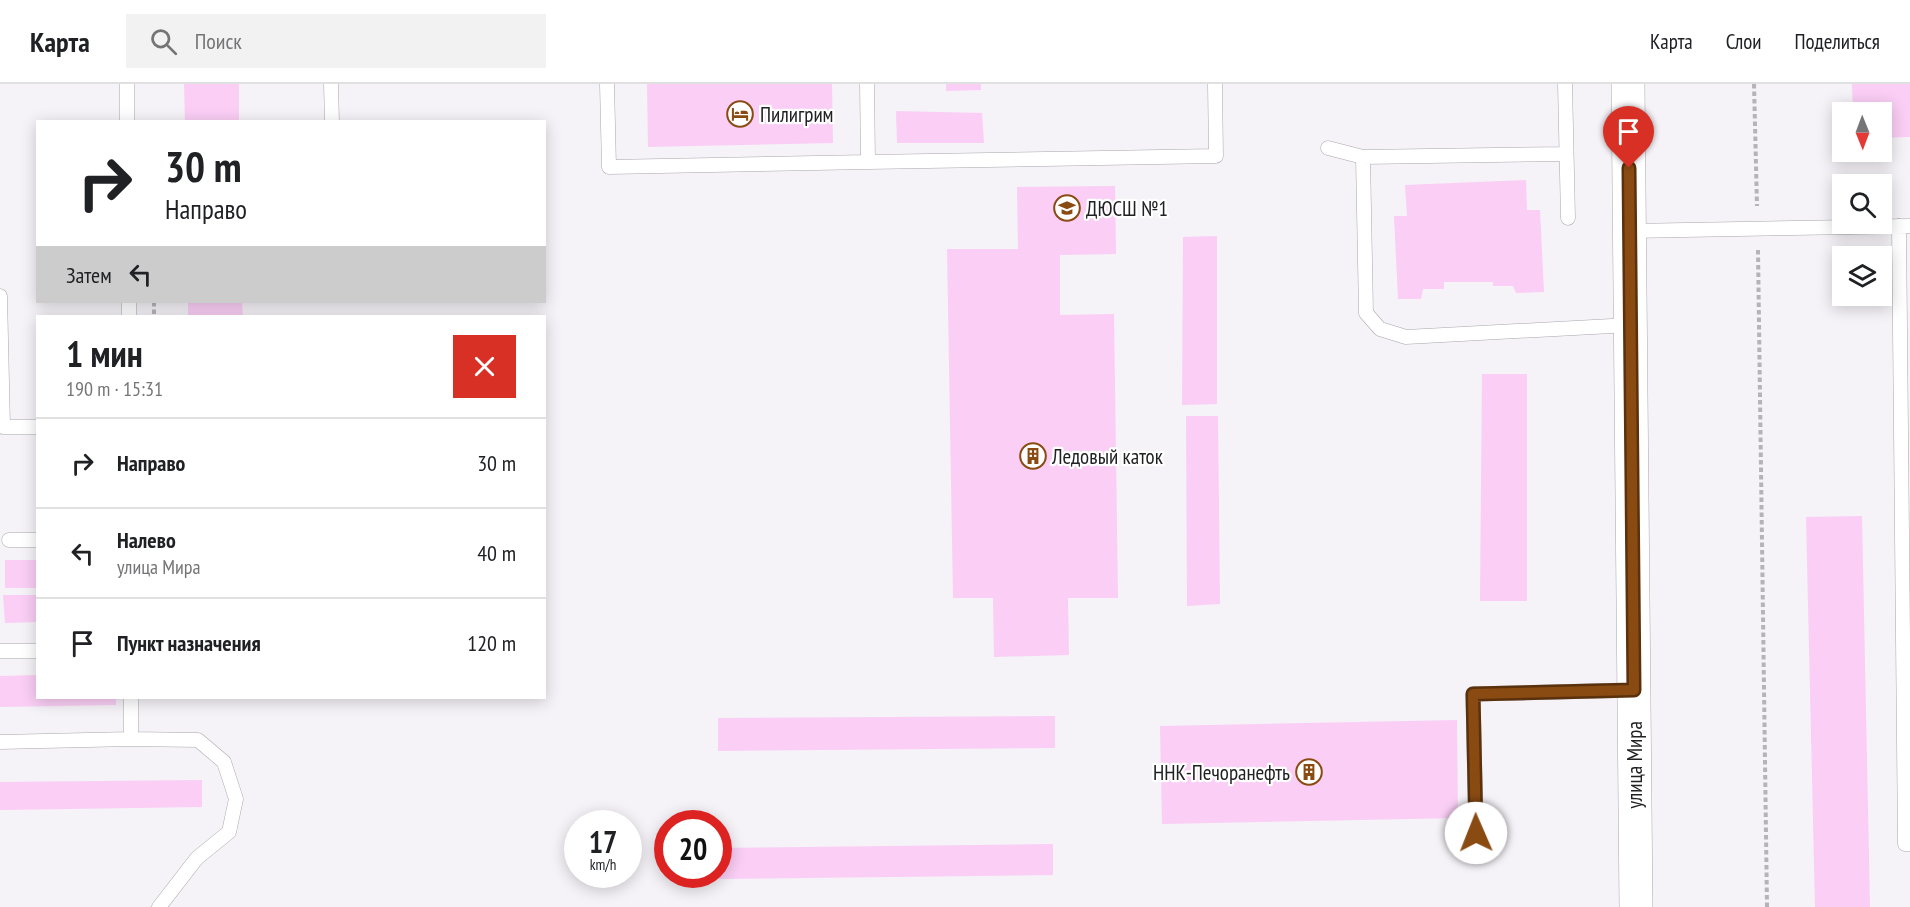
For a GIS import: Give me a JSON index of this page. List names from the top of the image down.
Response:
{
  "streets": {
    "main road": ["улица Мира"]
  },
  "places": {
    "hotel": ["Пилигрим"],
    "school or university": ["ДЮСШ №1"],
    "building": ["Ледовый каток", "ННК-Печоранефть"]
  },
  "north": "bottom",
  "page": {
    "header": "Карта",
    "search": "Поиск",
    "nav": ["Карта", "Слои", "Поделиться"],
    "turn": ["30 m", "Направо"],
    "then": "Затем",
    "heading": ["1 мин", "190 m · 15:31"],
    "list": [
      {
        "name": "Направо",
        "value": "30 m"
      },
      {
        "name": "Налево",
        "note": "улица Мира",
        "value": "40 m"
      },
      {
        "name": "Пункт назначения",
        "value": "120 m"
      }
    ],
    "speed": "17 km/h",
    "limit": "20"
  }
}
